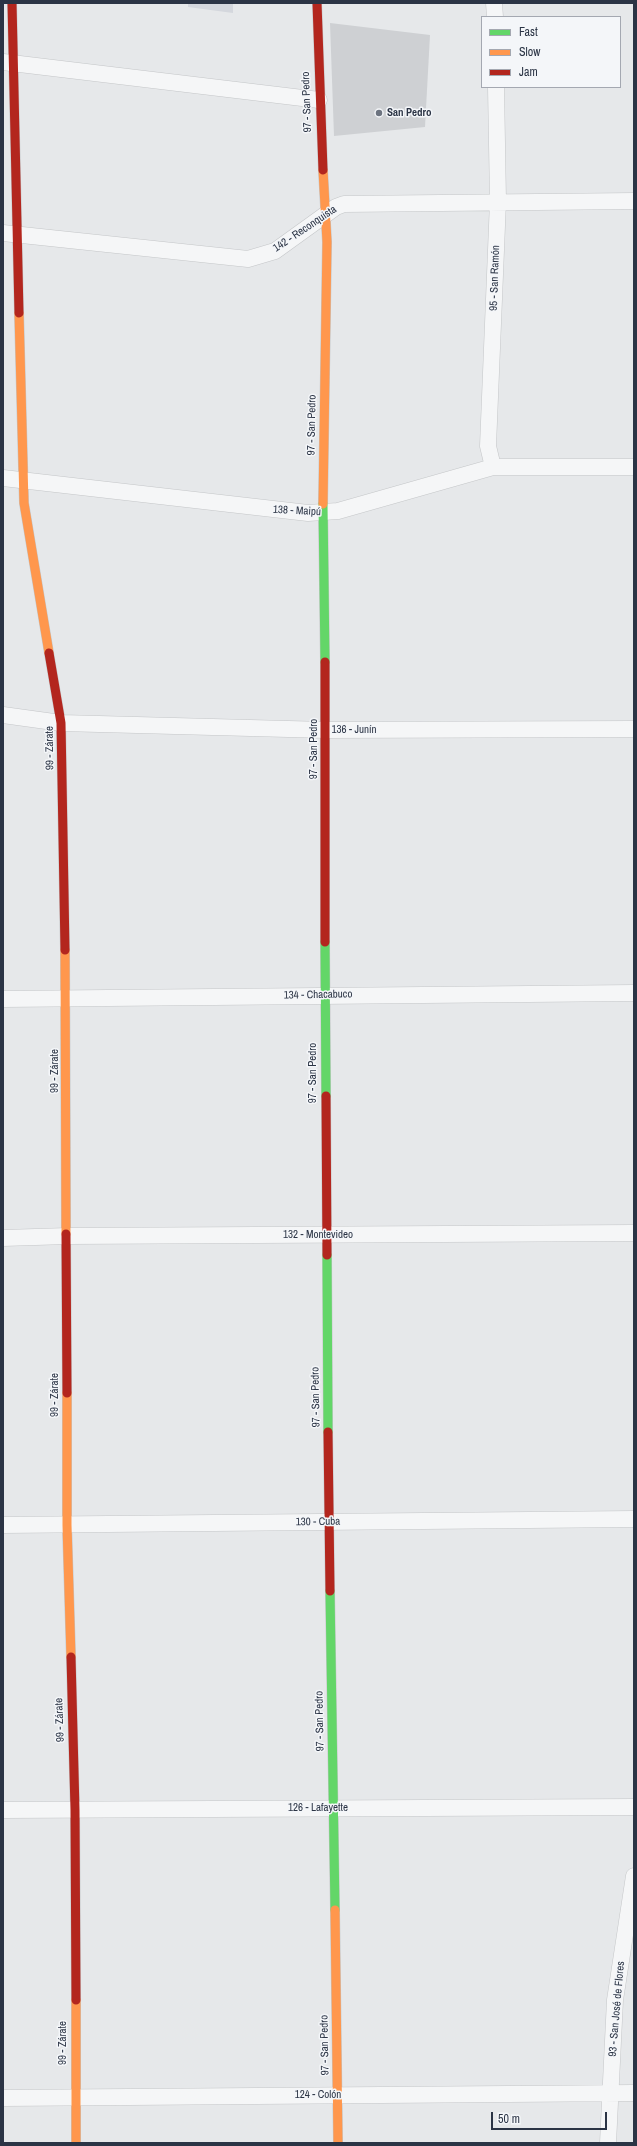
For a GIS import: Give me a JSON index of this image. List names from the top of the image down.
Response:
{
  "streets": {
    "street": [
      "97 - San Pedro",
      "142 - Reconquista",
      "95 - San Ramón",
      "138 - Maipú",
      "136 - Junín",
      "99 - Zárate",
      "134 - Chacabuco",
      "132 - Montevideo",
      "130 - Cuba",
      "126 - Lafayette",
      "93 - San José de Flores",
      "124 - Colón"
    ]
  },
  "crossings": [
    ["97 - San Pedro", "142 - Reconquista"],
    ["97 - San Pedro", "138 - Maipú"],
    ["97 - San Pedro", "136 - Junín"],
    ["97 - San Pedro", "134 - Chacabuco"],
    ["97 - San Pedro", "132 - Montevideo"],
    ["97 - San Pedro", "130 - Cuba"],
    ["97 - San Pedro", "126 - Lafayette"],
    ["97 - San Pedro", "124 - Colón"],
    ["142 - Reconquista", "95 - San Ramón"],
    ["142 - Reconquista", "99 - Zárate"],
    ["95 - San Ramón", "138 - Maipú"],
    ["138 - Maipú", "99 - Zárate"],
    ["136 - Junín", "99 - Zárate"],
    ["99 - Zárate", "134 - Chacabuco"],
    ["99 - Zárate", "132 - Montevideo"],
    ["99 - Zárate", "130 - Cuba"],
    ["99 - Zárate", "126 - Lafayette"],
    ["99 - Zárate", "124 - Colón"],
    ["93 - San José de Flores", "124 - Colón"]
  ],
  "places": ["San Pedro"],
  "legend": ["Fast", "Slow", "Jam"],
  "scale_bar": "50 m"
}
